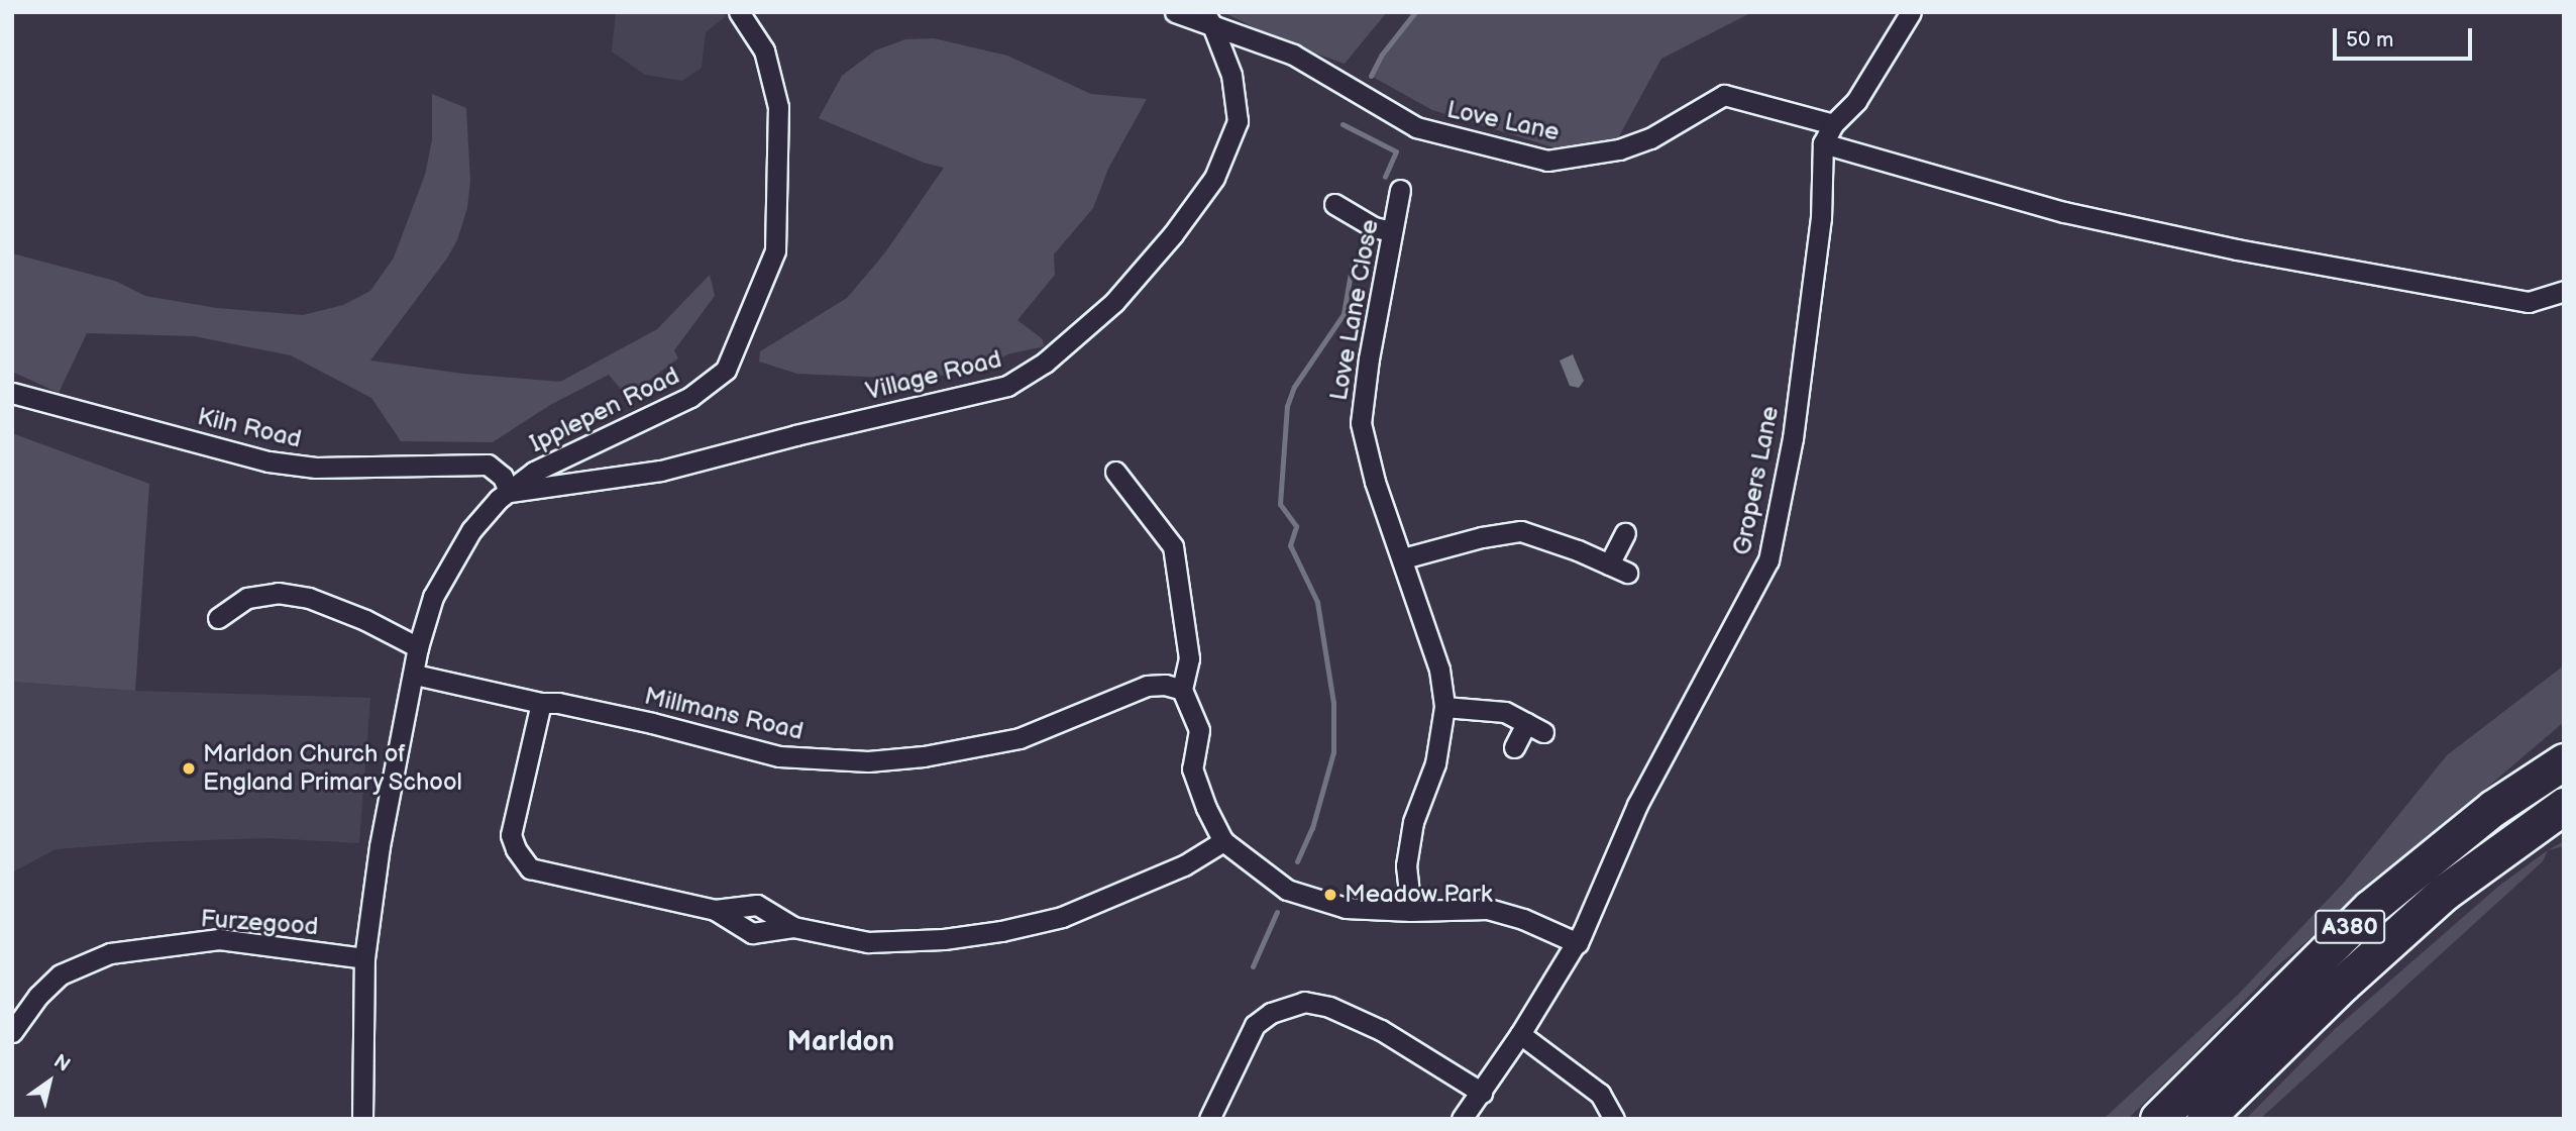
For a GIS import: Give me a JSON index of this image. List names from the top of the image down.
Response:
{
  "streets": {
    "highway": ["A380"],
    "street": [
      "Love Lane",
      "Love Lane Close",
      "Village Road",
      "Ipplepen Road",
      "Kiln Road",
      "Gropers Lane",
      "Millmans Road",
      "Furzegood"
    ]
  },
  "crossings": [
    ["Love Lane", "Village Road"],
    ["Love Lane", "Gropers Lane"],
    ["Village Road", "Ipplepen Road"],
    ["Village Road", "Kiln Road"],
    ["Ipplepen Road", "Kiln Road"],
    ["Ipplepen Road", "Millmans Road"],
    ["Ipplepen Road", "Furzegood"]
  ],
  "districts": ["Marldon"],
  "places": ["Marldon Church of England Primary School", "Meadow Park"],
  "scale_bar": "50 m",
  "north": "top right"
}
